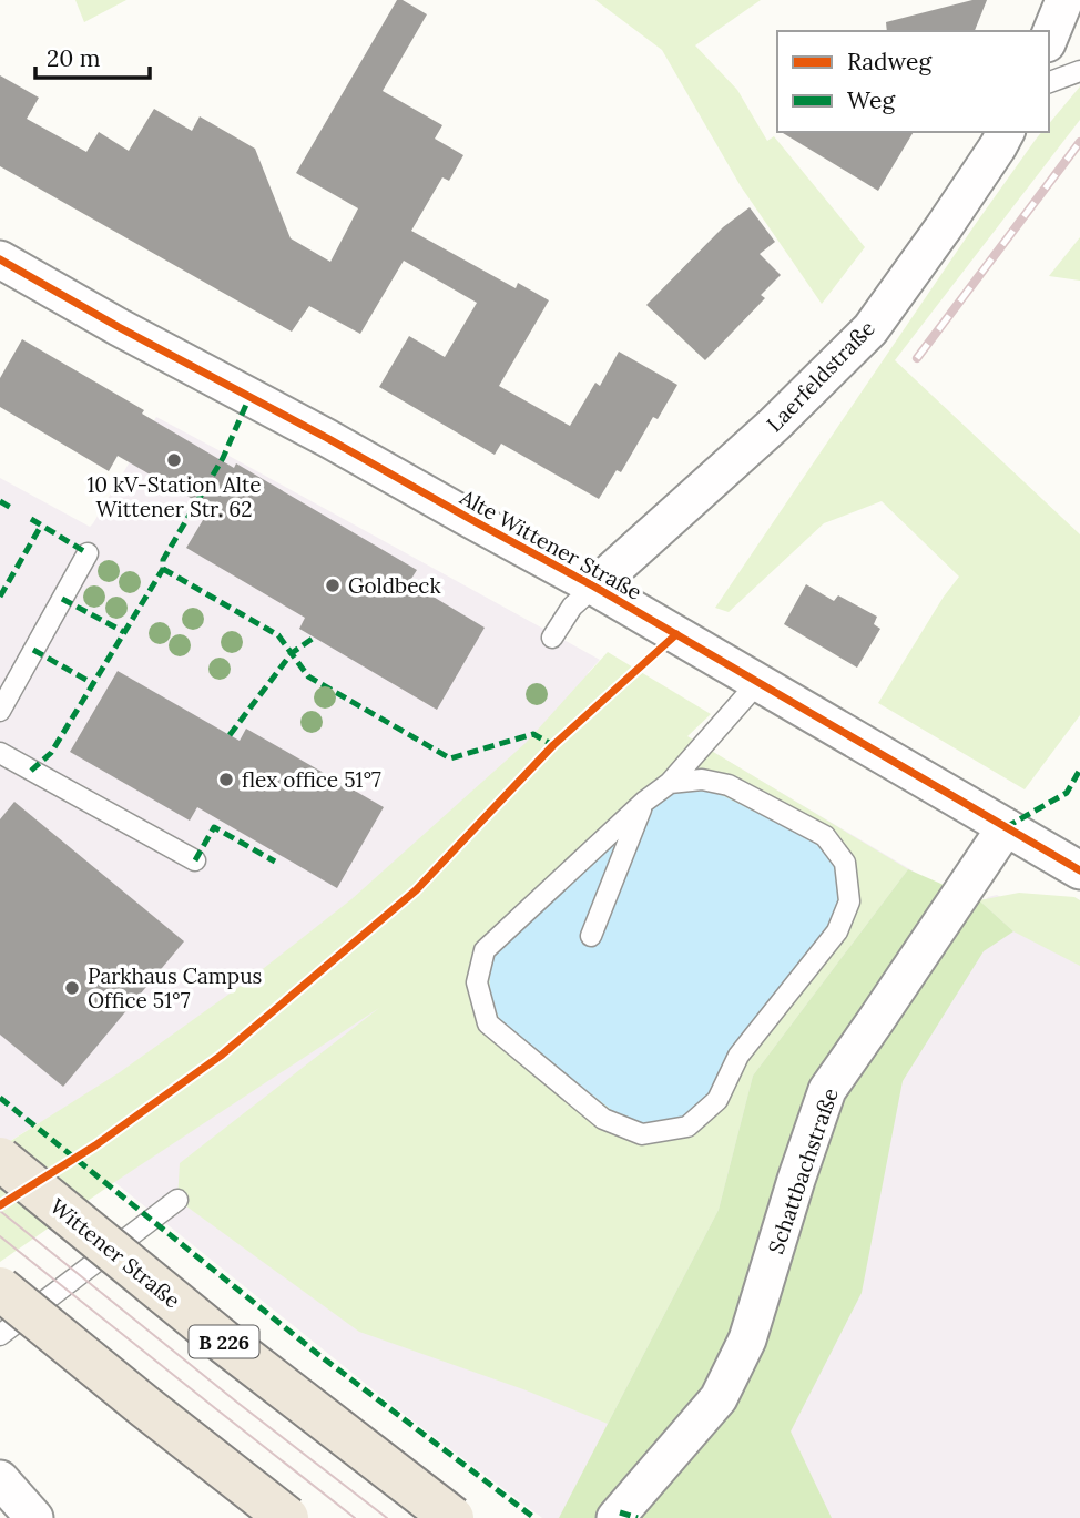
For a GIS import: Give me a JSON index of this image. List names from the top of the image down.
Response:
{
  "streets": {
    "main road": ["Wittener Straße", "B 226"],
    "street": ["Laerfeldstraße", "Alte Wittener Straße", "Schattbachstraße"]
  },
  "crossings": [
    ["Laerfeldstraße", "Alte Wittener Straße"],
    ["Alte Wittener Straße", "Schattbachstraße"]
  ],
  "places": [
    "10 kV-Station Alte Wittener Str. 62",
    "Goldbeck",
    "flex office 51°7",
    "Parkhaus Campus Office 51°7"
  ],
  "legend": ["Radweg", "Weg"],
  "scale_bar": "20 m"
}
